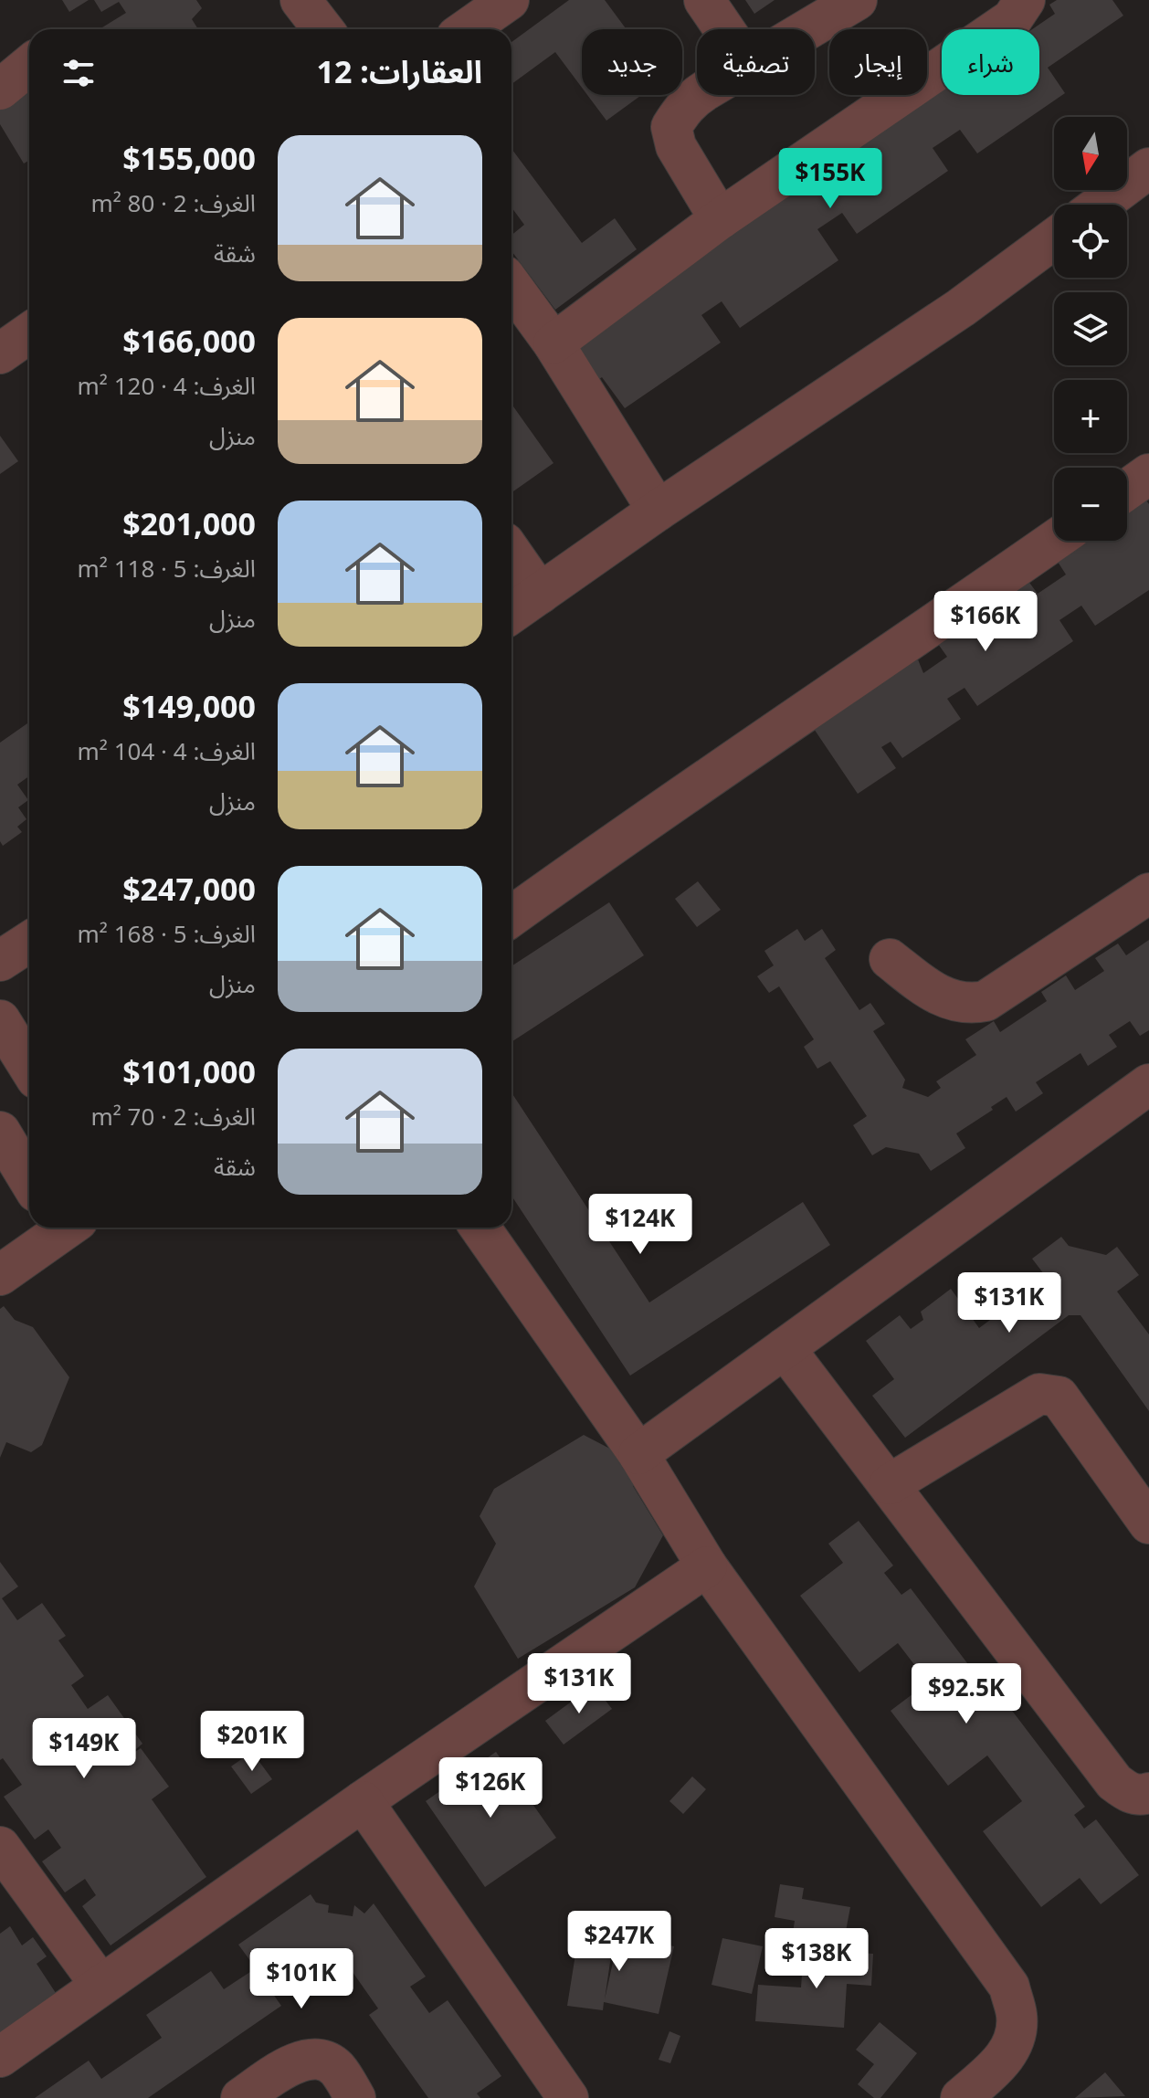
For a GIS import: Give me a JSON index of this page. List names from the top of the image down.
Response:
{
  "north": "bottom",
  "page": {
    "chip": [
      "شراء",
      "إيجار",
      "تصفية",
      "جديد"
    ],
    "heading": "العقارات: 12",
    "map_buttons": ["+", "−"],
    "list": [
      {
        "name": "$155,000",
        "note": "الغرف: 2 · 80 m² · شقة"
      },
      {
        "name": "$166,000",
        "note": "الغرف: 4 · 120 m² · منزل"
      },
      {
        "name": "$201,000",
        "note": "الغرف: 5 · 118 m² · منزل"
      },
      {
        "name": "$149,000",
        "note": "الغرف: 4 · 104 m² · منزل"
      },
      {
        "name": "$247,000",
        "note": "الغرف: 5 · 168 m² · منزل"
      },
      {
        "name": "$101,000",
        "note": "الغرف: 2 · 70 m² · شقة"
      }
    ],
    "price": [
      "$155K",
      "$166K",
      "$124K",
      "$131K",
      "$131K",
      "$92.5K",
      "$201K",
      "$149K",
      "$126K",
      "$247K",
      "$138K",
      "$101K"
    ]
  }
}
